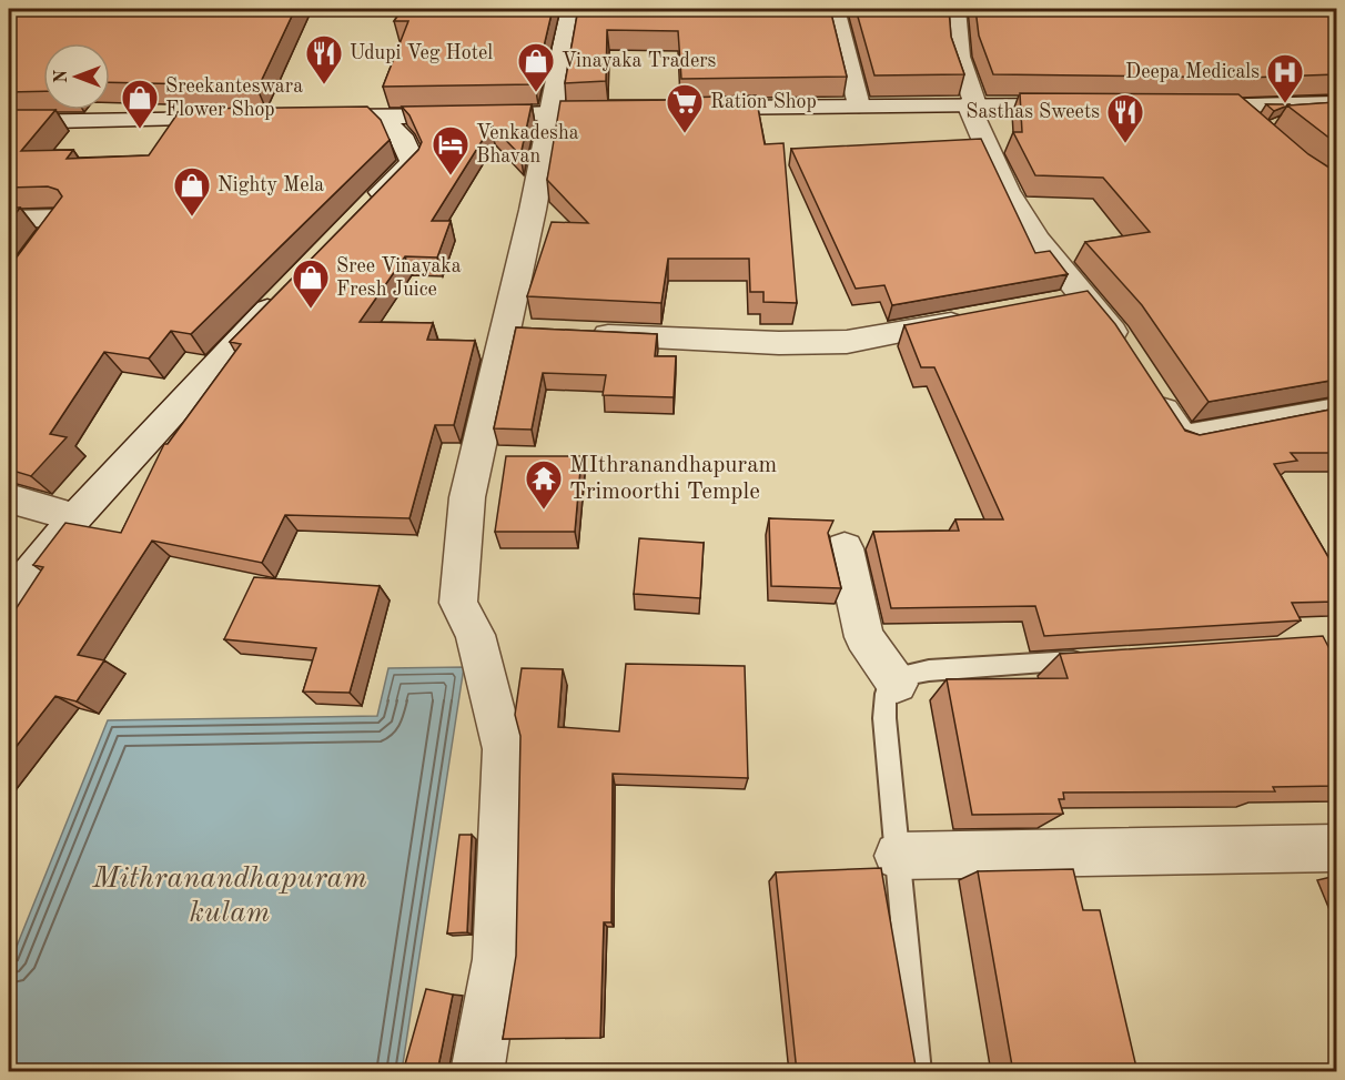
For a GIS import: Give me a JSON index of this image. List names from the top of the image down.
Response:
{
  "water": ["Mithranandhapuram kulam"],
  "places": {
    "restaurant": ["Udupi Veg Hotel", "Sasthas Sweets"],
    "shop": [
      "Vinayaka Traders",
      "Sreekanteswara Flower Shop",
      "Nighty Mela",
      "Sree Vinayaka Fresh Juice"
    ],
    "hospital": ["Deepa Medicals"],
    "supermarket": ["Ration Shop"],
    "hotel": ["Venkadesha Bhavan"],
    "temple": ["MIthranandhapuram Trimoorthi Temple"]
  },
  "north": "left"
}
